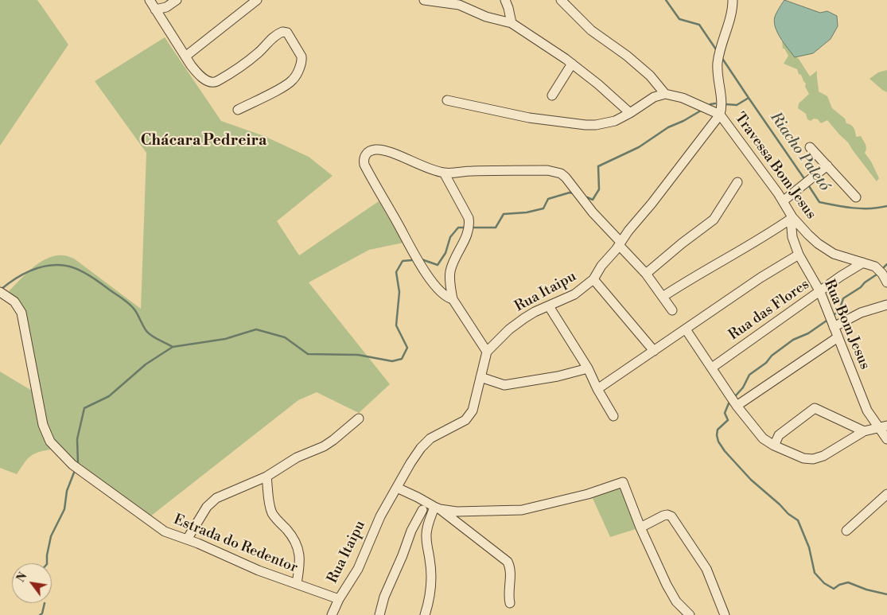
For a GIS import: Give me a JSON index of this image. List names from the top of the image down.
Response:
{
  "streets": {
    "street": [
      "Travessa Bom Jesus",
      "Rua Itaipu",
      "Rua das Flores",
      "Rua Bom Jesus",
      "Estrada do Redentor"
    ]
  },
  "crossings": [
    ["Travessa Bom Jesus", "Rua Itaipu"],
    ["Travessa Bom Jesus", "Rua das Flores"],
    ["Travessa Bom Jesus", "Rua Bom Jesus"],
    ["Rua Itaipu", "Estrada do Redentor"],
    ["Rua das Flores", "Rua Bom Jesus"]
  ],
  "districts": ["Chácara Pedreira"],
  "water": ["Riacho Paletó"],
  "north": "top left"
}
